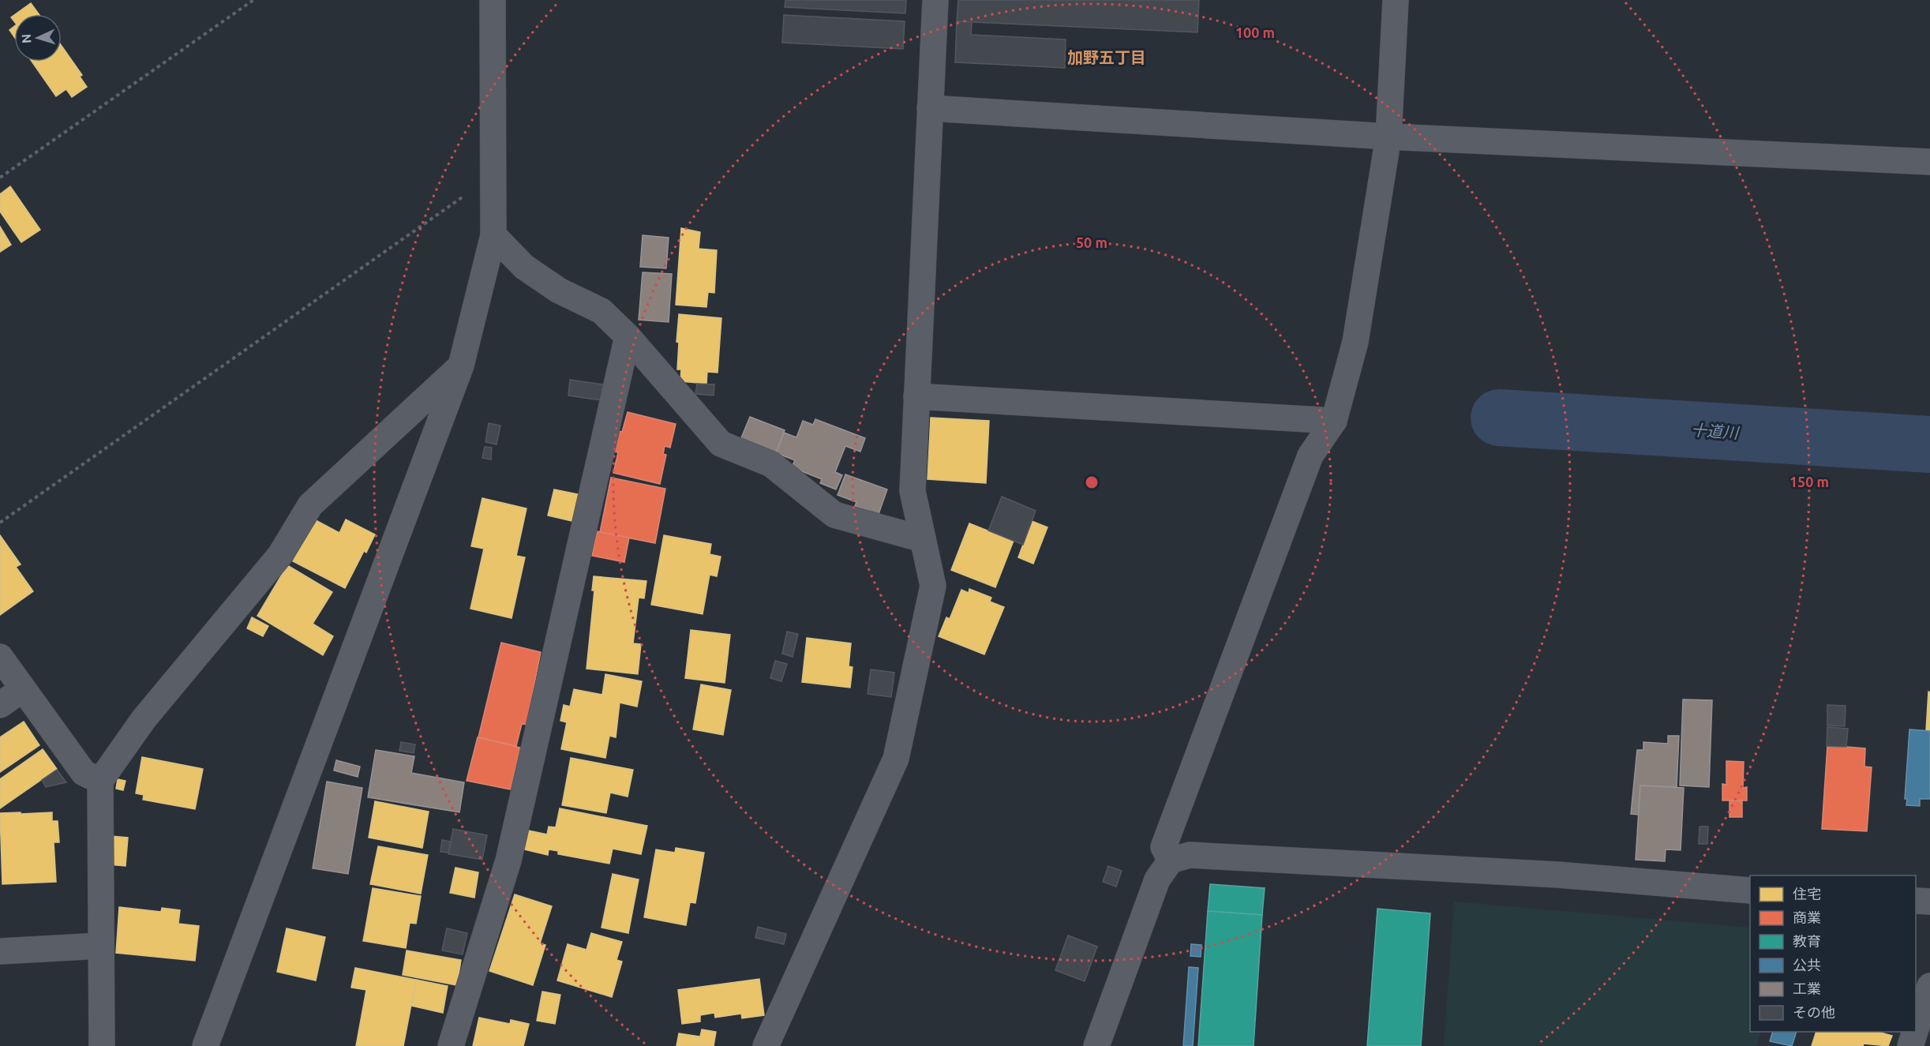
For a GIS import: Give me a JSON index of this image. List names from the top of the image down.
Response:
{
  "districts": ["加野五丁目"],
  "water": ["十道川"],
  "legend": [
    "住宅",
    "商業",
    "教育",
    "公共",
    "工業",
    "その他"
  ],
  "north": "left",
  "rings": ["100 m", "50 m", "150 m"]
}
